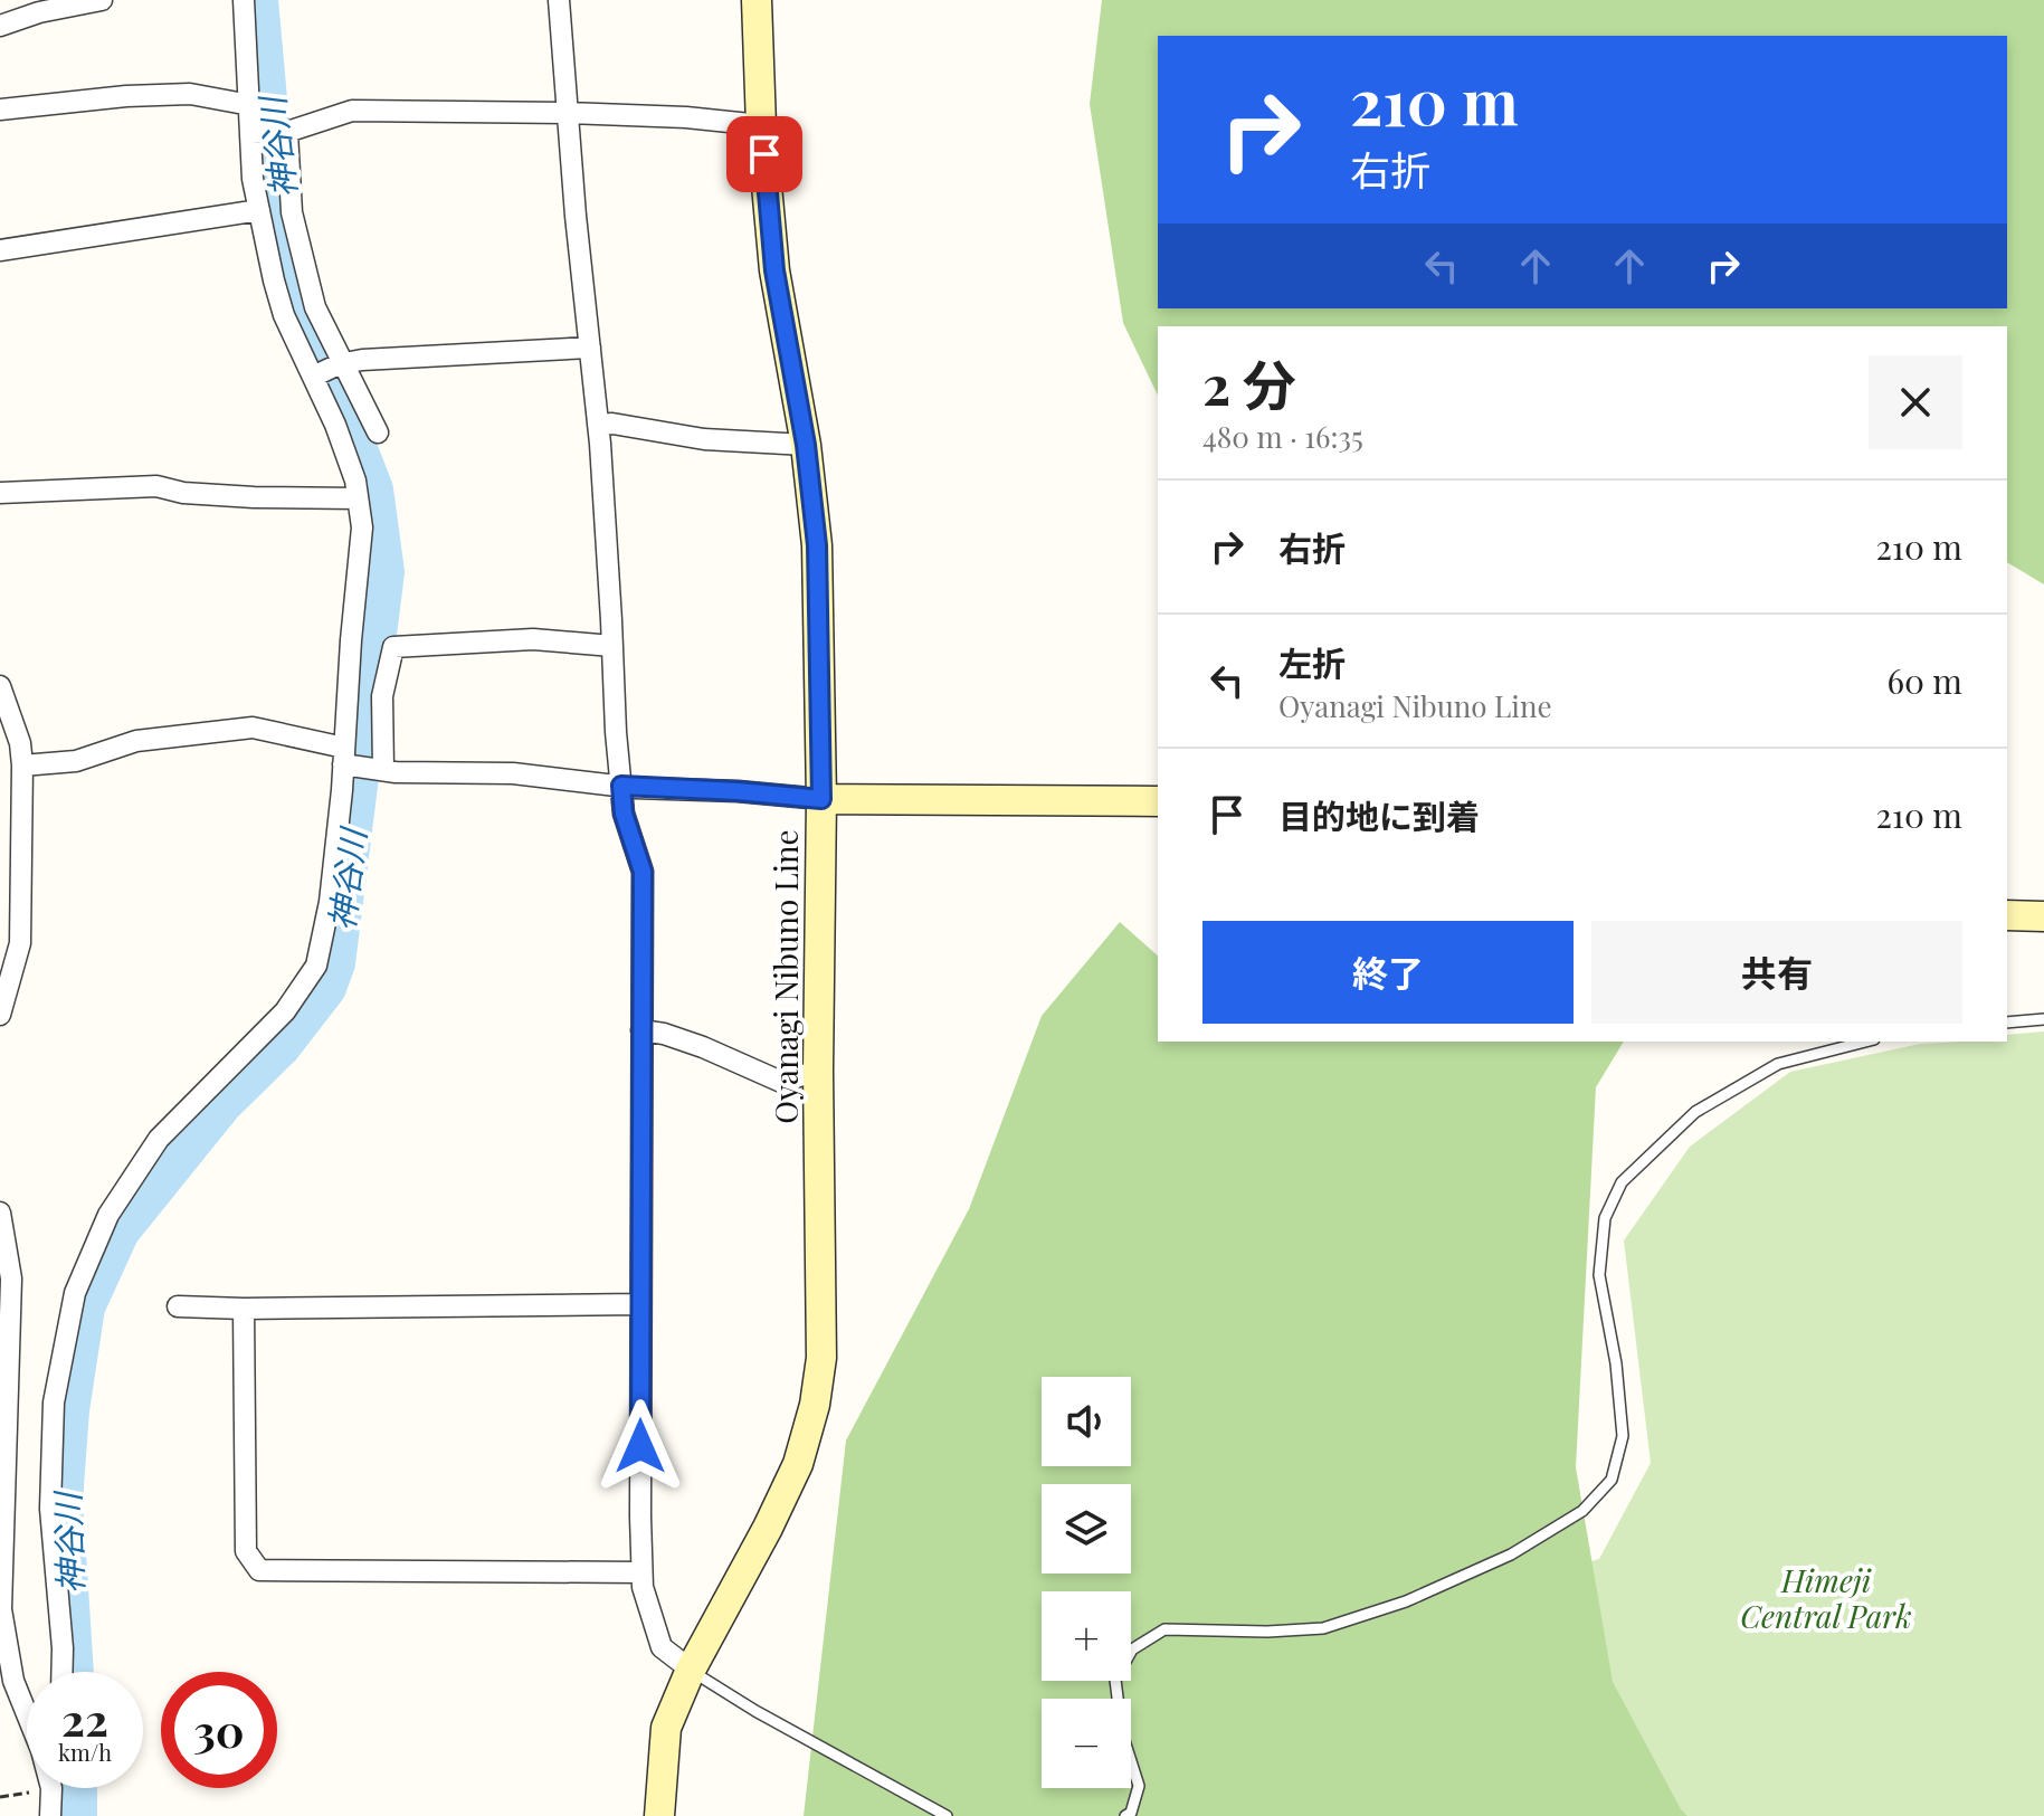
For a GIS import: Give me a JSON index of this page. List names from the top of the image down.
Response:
{
  "streets": {
    "main road": ["Oyanagi Nibuno Line"]
  },
  "water": ["神谷川"],
  "parks": ["Himeji Central Park"],
  "page": {
    "turn": ["210 m", "右折"],
    "heading": ["2 分", "480 m · 16:35"],
    "list": [
      {
        "name": "右折",
        "value": "210 m"
      },
      {
        "name": "左折",
        "note": "Oyanagi Nibuno Line",
        "value": "60 m"
      },
      {
        "name": "目的地に到着",
        "value": "210 m"
      }
    ],
    "buttons": ["終了", "共有"],
    "map_buttons": ["+", "−"],
    "speed": "22 km/h",
    "limit": "30"
  }
}
